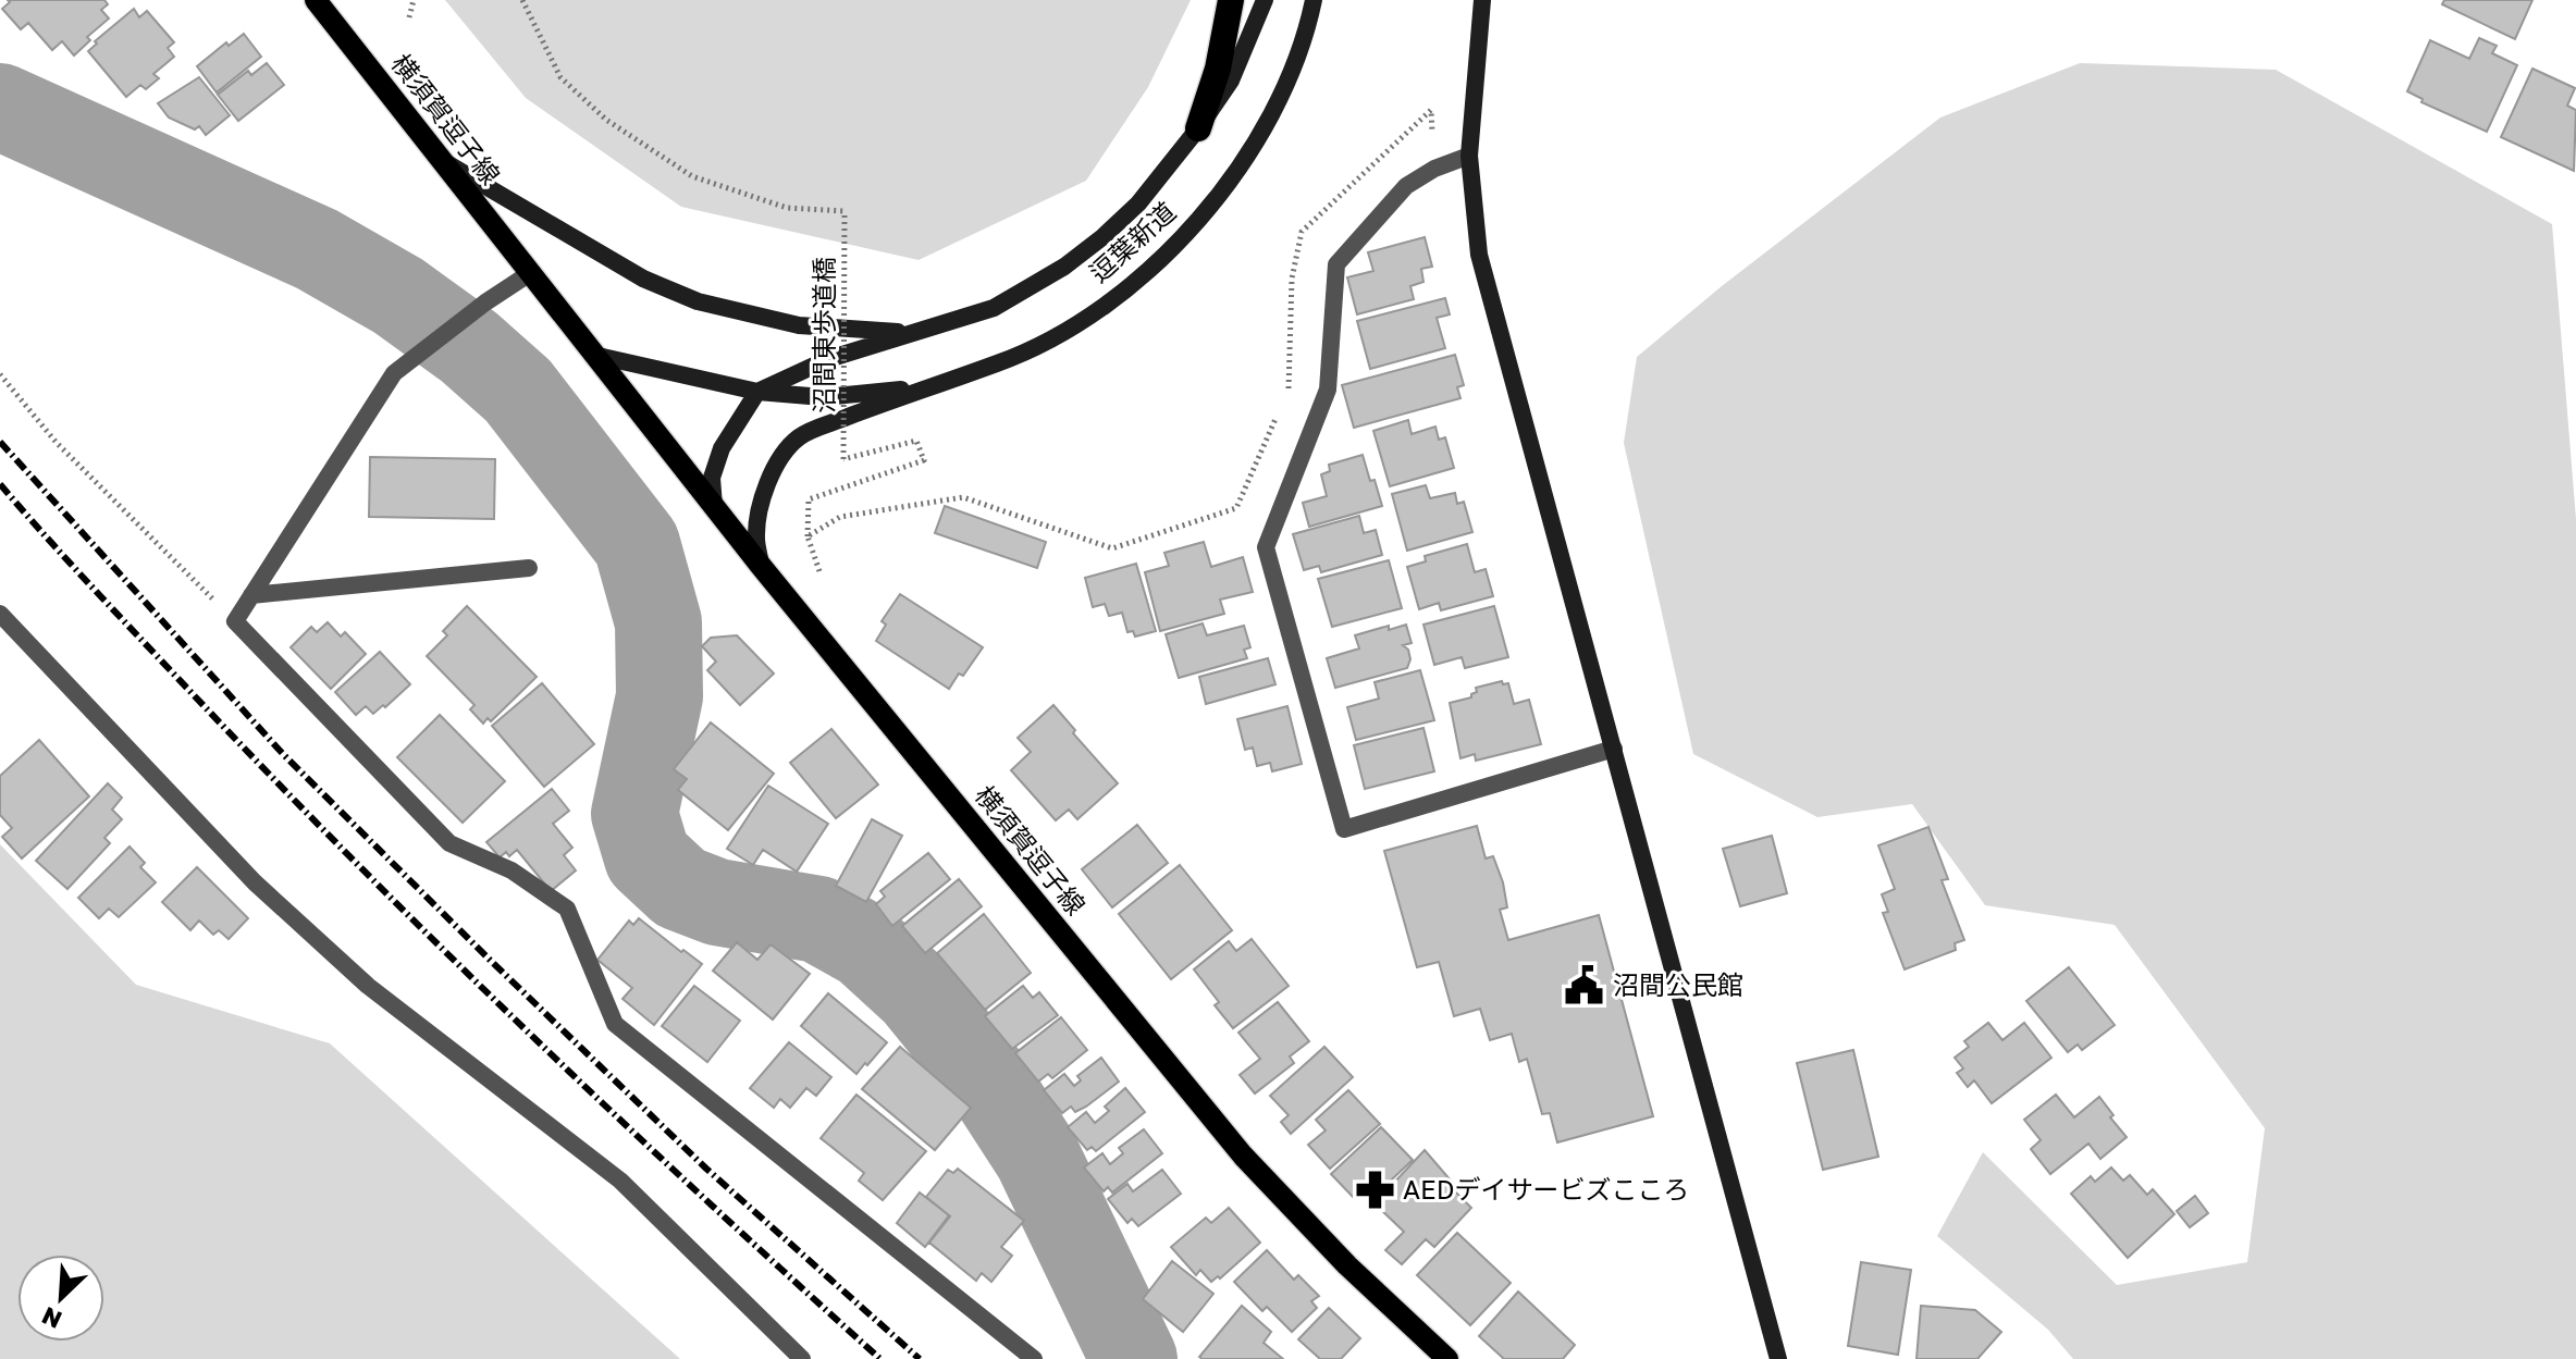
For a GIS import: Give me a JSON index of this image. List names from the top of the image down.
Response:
{
  "streets": {
    "main road": ["横須賀逗子線"],
    "street": ["逗葉新道"],
    "path": ["沼間東歩道橋"]
  },
  "places": {
    "public building": ["沼間公民館"],
    "pharmacy": ["AEDデイサービズこころ"]
  },
  "north": "bottom left"
}
